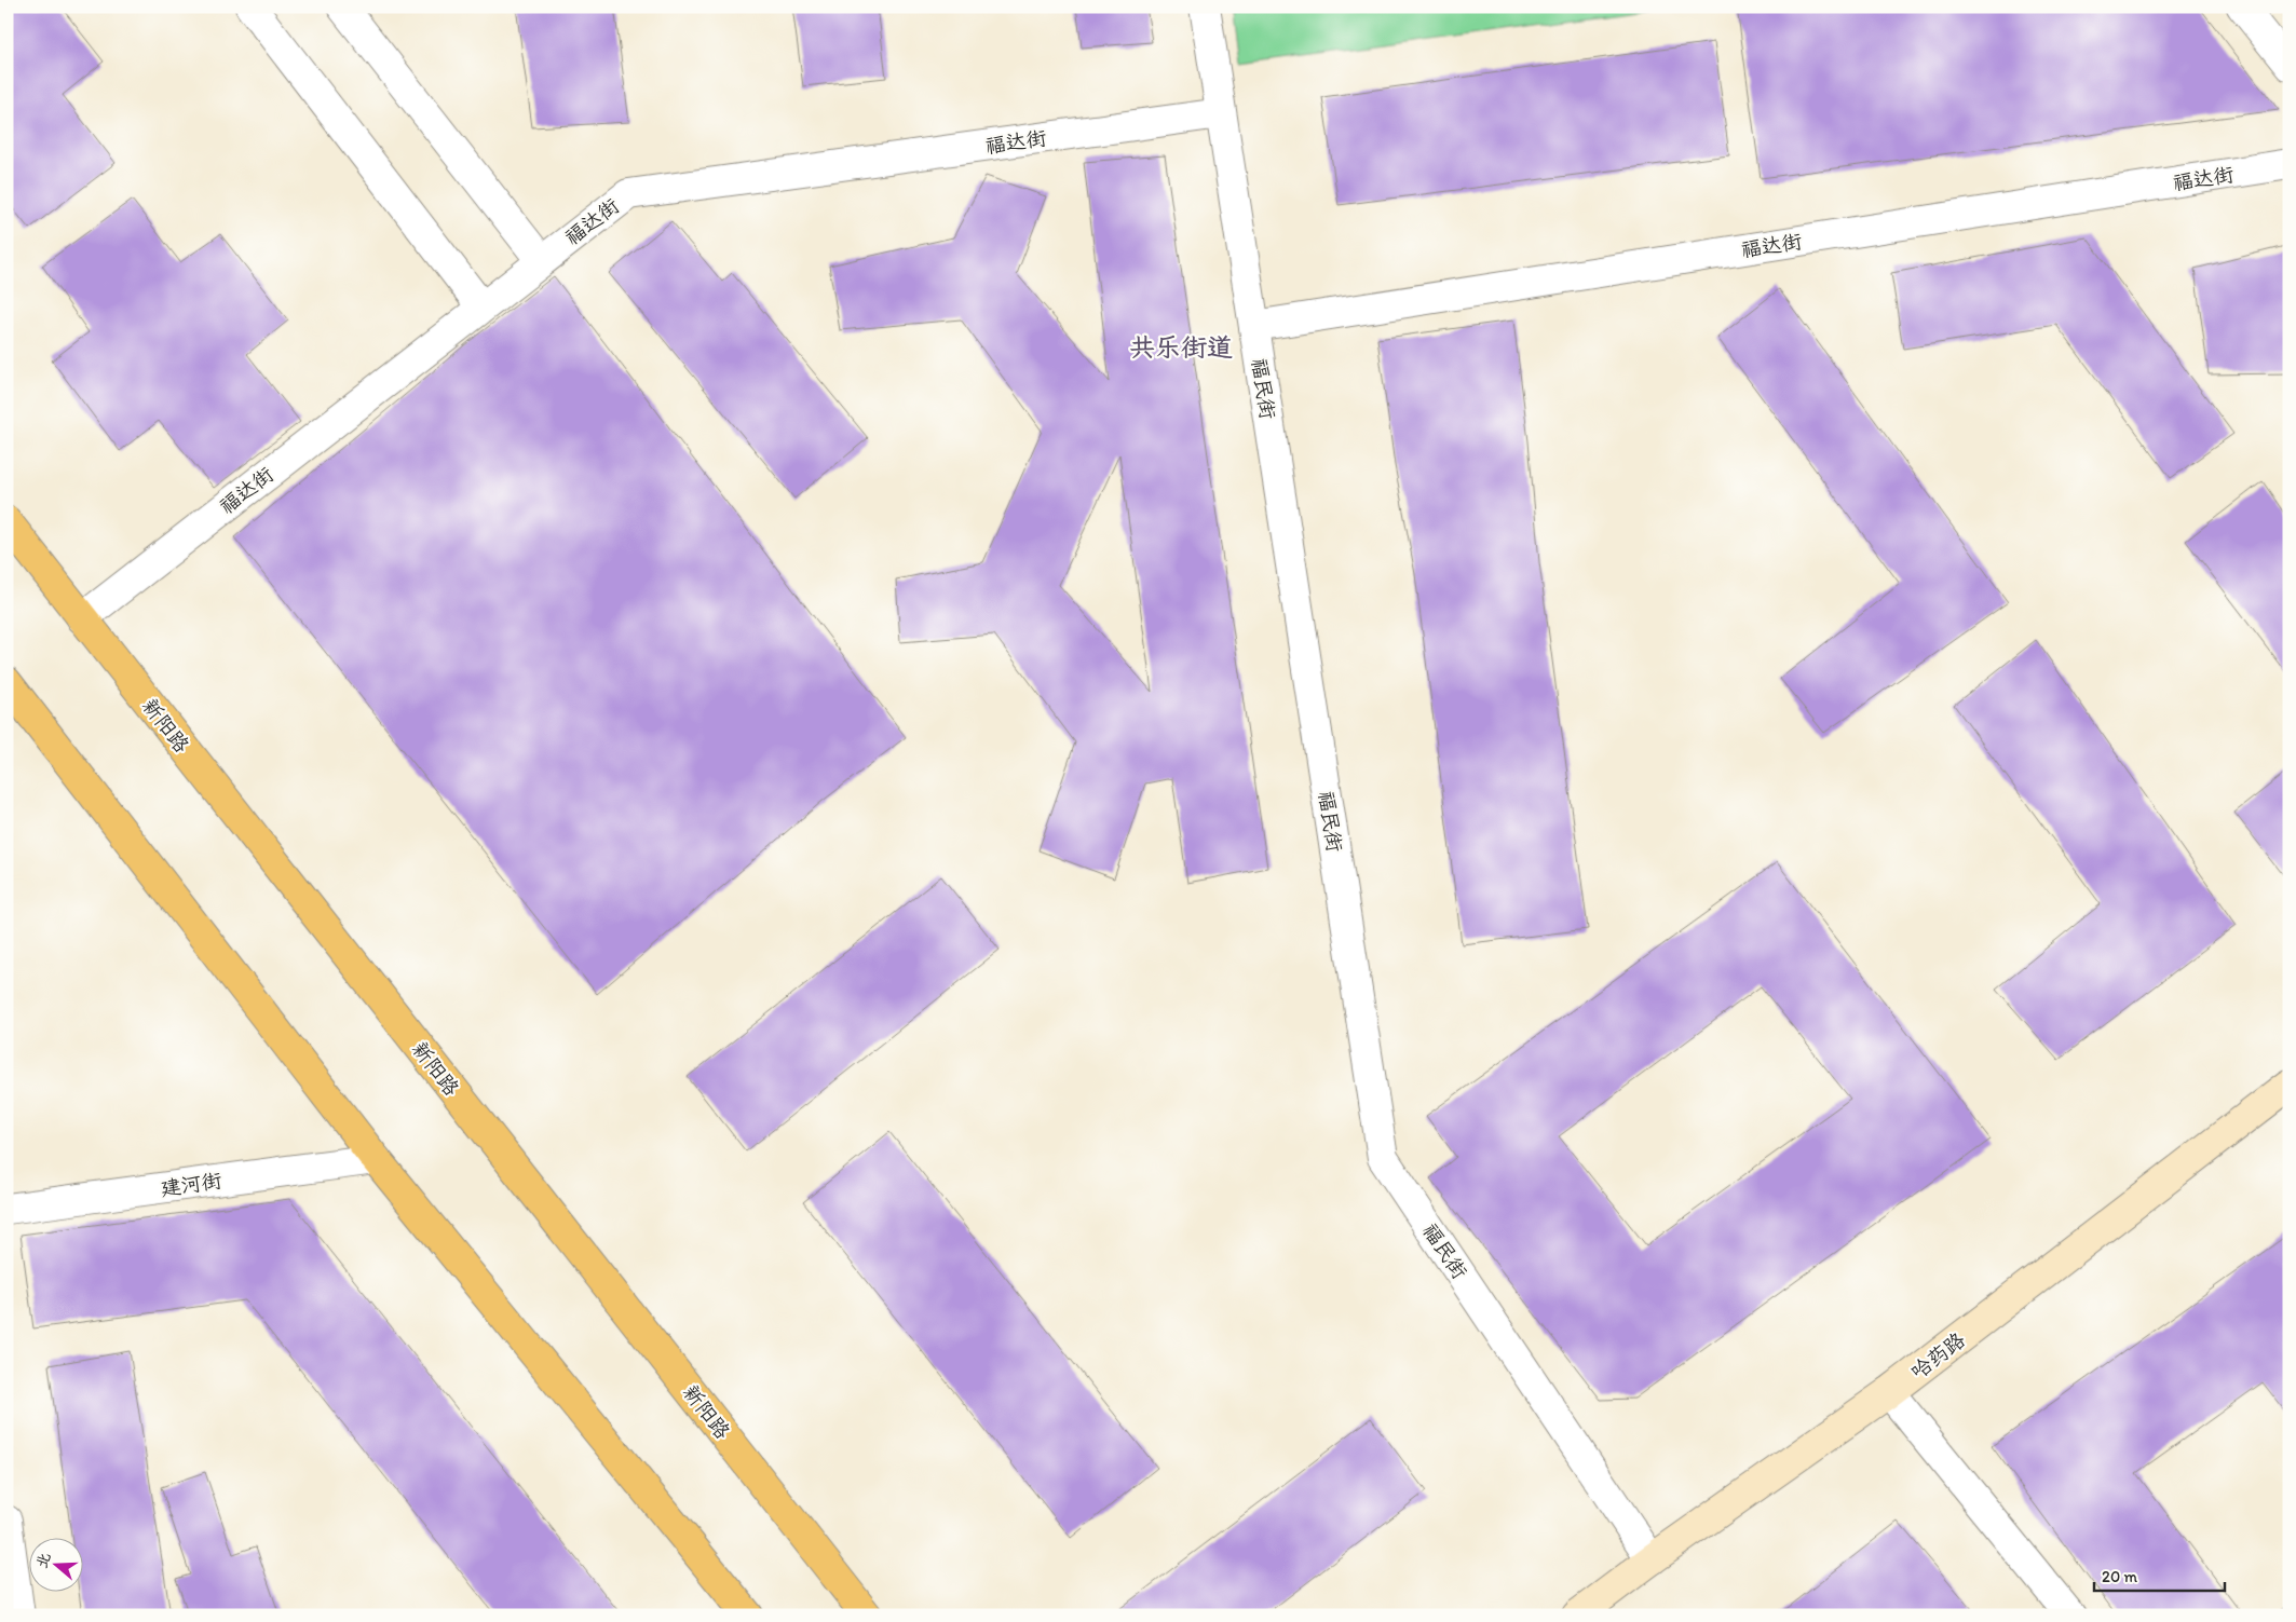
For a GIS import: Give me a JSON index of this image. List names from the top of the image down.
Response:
{
  "streets": {
    "main road": ["新阳路", "哈药路"],
    "street": ["福达街", "福民街", "建河街"]
  },
  "crossings": [
    ["福达街", "福民街"],
    ["福达街", "新阳路"],
    ["福民街", "哈药路"]
  ],
  "districts": ["共乐街道"],
  "scale_bar": "20 m",
  "north": "left"
}
